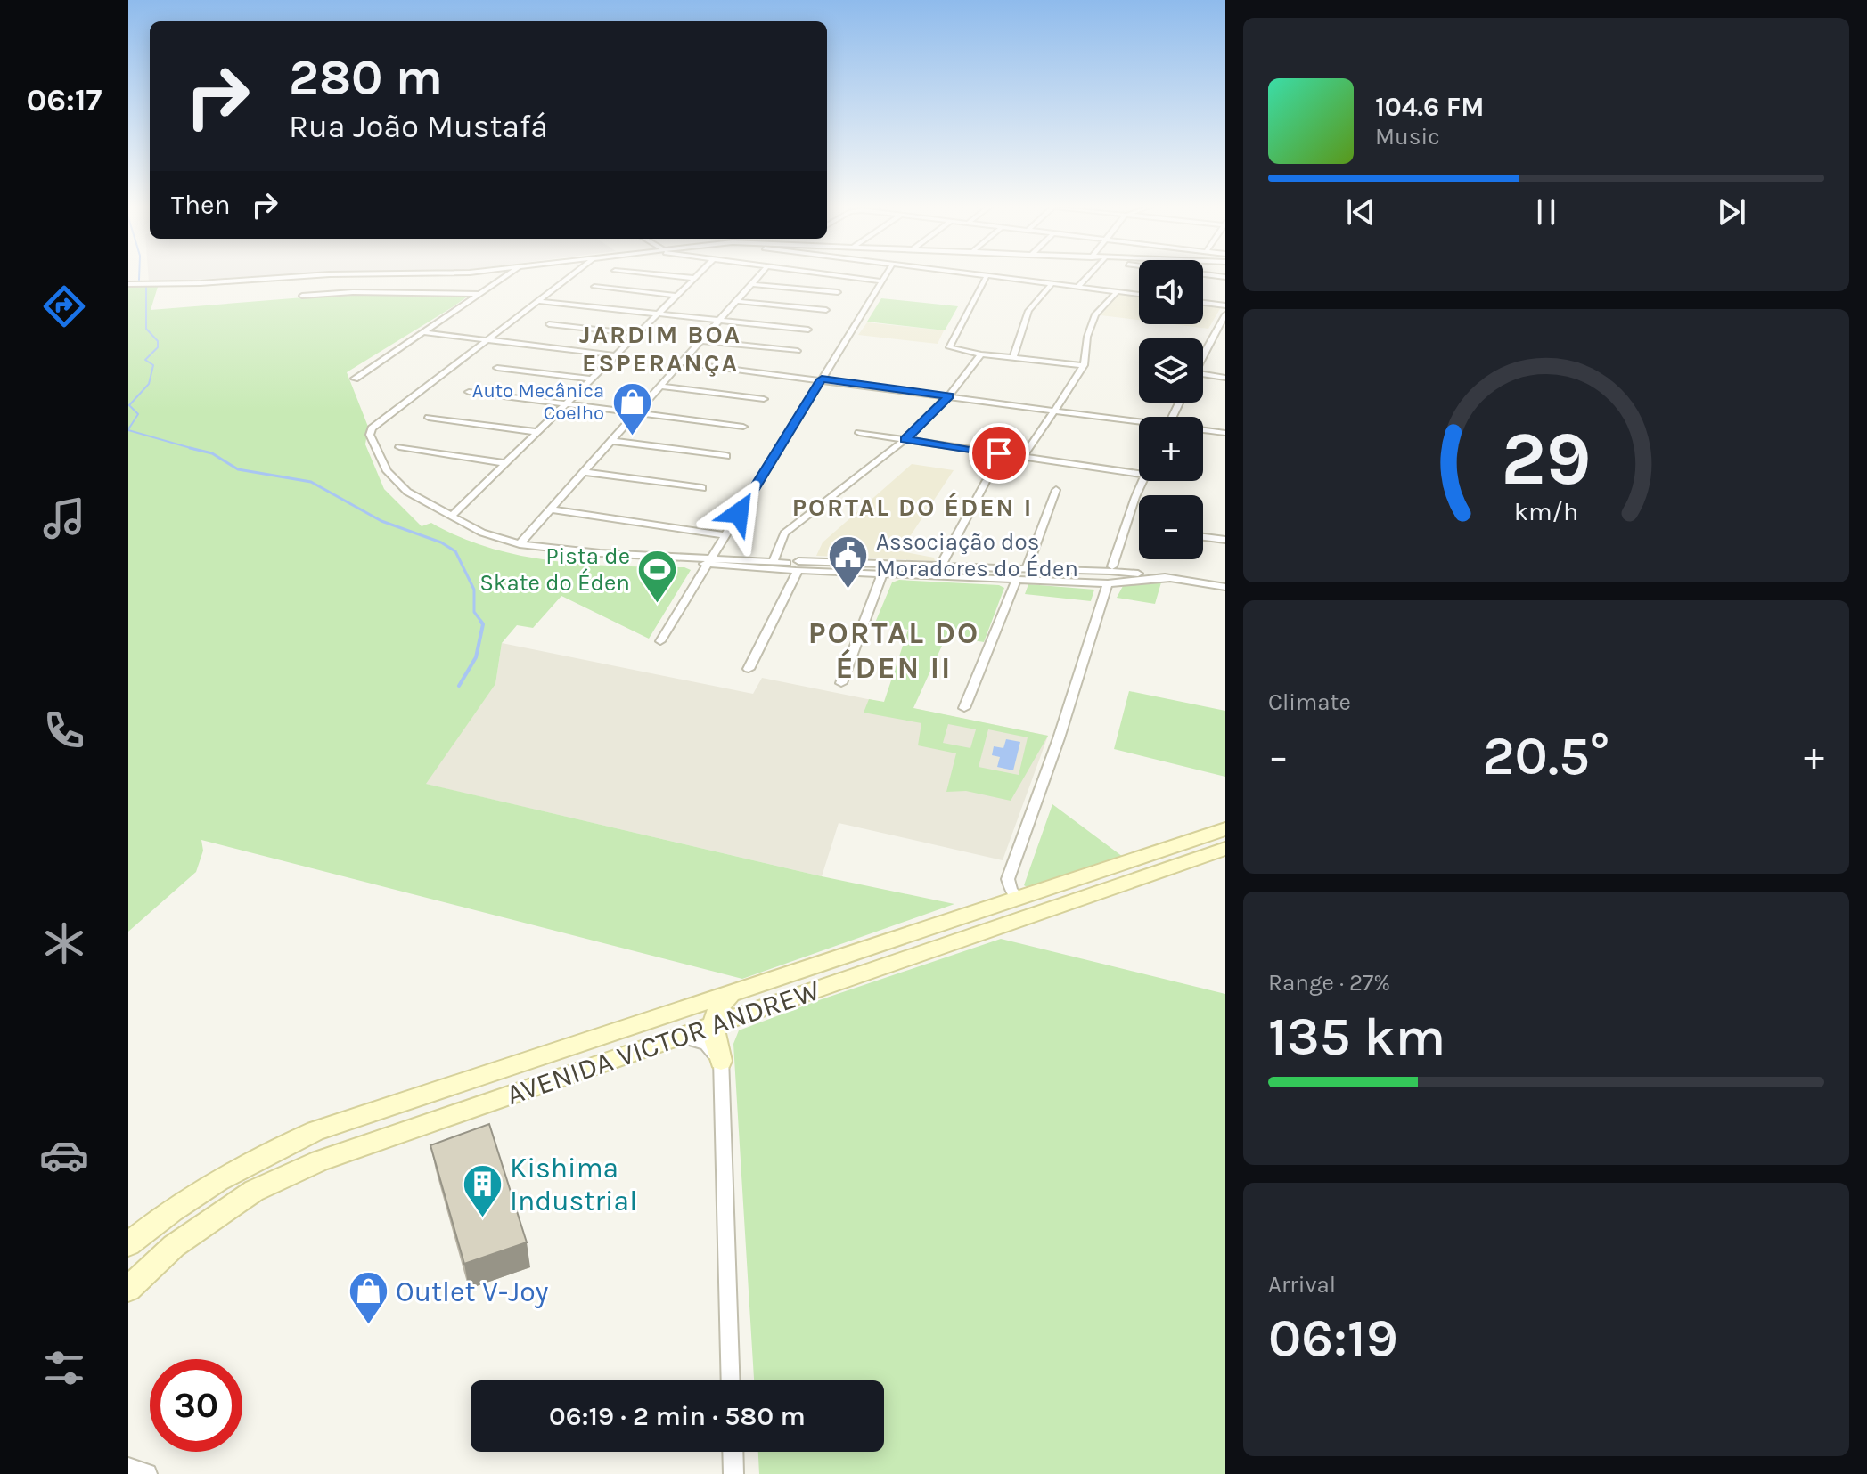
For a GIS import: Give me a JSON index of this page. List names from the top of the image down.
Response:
{
  "streets": {
    "main road": ["AVENIDA VICTOR ANDREW"]
  },
  "districts": ["JARDIM BOA ESPERANÇA", "PORTAL DO ÉDEN I", "PORTAL DO ÉDEN II"],
  "places": {
    "shop": ["Auto Mecânica Coelho", "Outlet V-Joy"],
    "public building": ["Associação dos Moradores do Éden"],
    "sports": ["Pista de Skate do Éden"],
    "building": ["Kishima Industrial"]
  },
  "page": {
    "tabs": "06:17",
    "turn": ["280 m", "Rua João Mustafá"],
    "song": ["104.6 FM", "Music"],
    "then": "Then",
    "map_buttons": ["+", "−"],
    "tile": [
      "Climate",
      ["Range · 27%", "135 km"],
      ["Arrival", "06:19"]
    ],
    "heat": ["−", "20.5°", "+"],
    "limit": "30",
    "trip": "06:19 · 2 min · 580 m",
    "gauge": ["29", "km/h"]
  }
}
